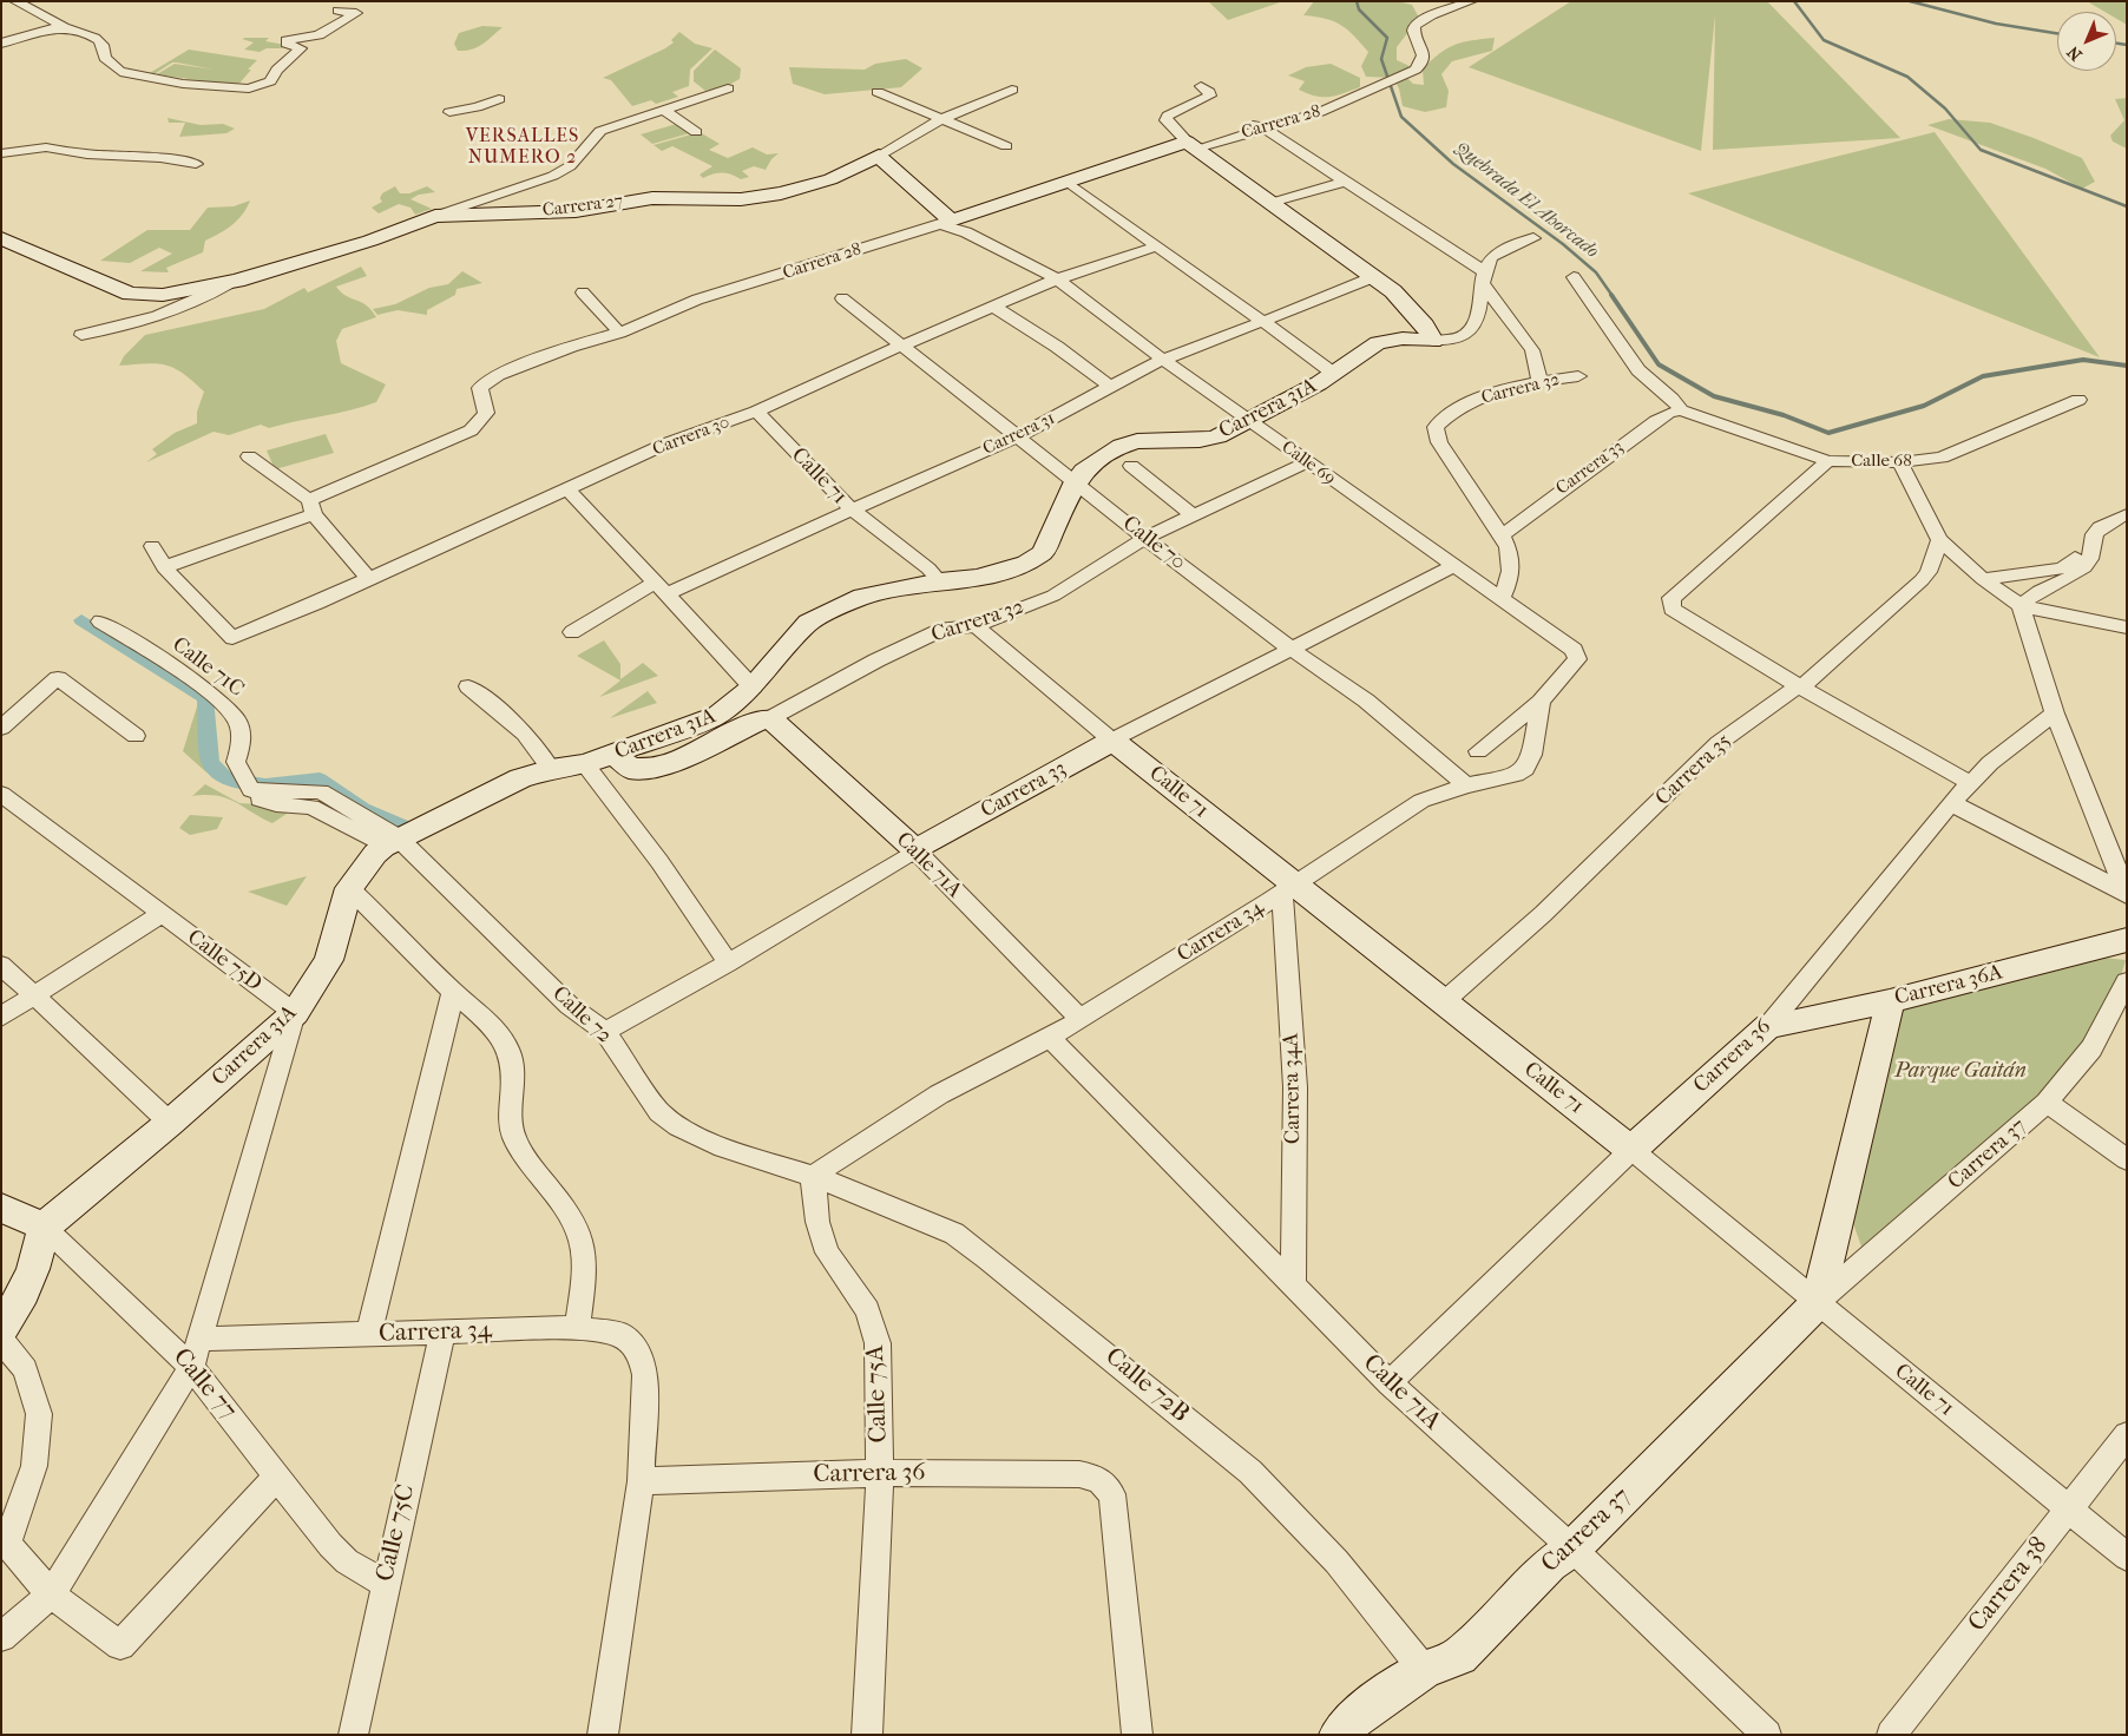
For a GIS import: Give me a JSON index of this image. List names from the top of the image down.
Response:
{
  "streets": {
    "street": [
      "Carrera 28",
      "Carrera 27",
      "Carrera 32",
      "Carrera 31A",
      "Carrera 31",
      "Carrera 30",
      "Calle 68",
      "Calle 69",
      "Carrera 33",
      "Calle 71",
      "Calle 70",
      "Calle 71C",
      "Carrera 35",
      "Calle 71A",
      "Carrera 34",
      "Calle 75D",
      "Carrera 36A",
      "Calle 72",
      "Carrera 36",
      "Carrera 34A",
      "Carrera 37",
      "Calle 77",
      "Calle 72B",
      "Calle 75A",
      "Calle 75C",
      "Carrera 38"
    ]
  },
  "crossings": [
    ["Carrera 28", "Calle 69"],
    ["Carrera 27", "Calle 69"],
    ["Carrera 32", "Carrera 31A"],
    ["Carrera 32", "Calle 69"],
    ["Carrera 32", "Carrera 33"],
    ["Carrera 32", "Calle 71"],
    ["Carrera 32", "Calle 70"],
    ["Carrera 32", "Calle 71A"],
    ["Carrera 31A", "Calle 69"],
    ["Carrera 31A", "Calle 71"],
    ["Carrera 31A", "Calle 70"],
    ["Carrera 31A", "Calle 75D"],
    ["Carrera 31A", "Calle 72"],
    ["Carrera 31A", "Calle 77"],
    ["Carrera 31", "Calle 69"],
    ["Carrera 31", "Calle 71"],
    ["Carrera 31", "Calle 70"],
    ["Carrera 30", "Calle 69"],
    ["Carrera 30", "Calle 71"],
    ["Carrera 30", "Calle 70"],
    ["Calle 68", "Carrera 33"],
    ["Calle 69", "Carrera 33"],
    ["Calle 69", "Carrera 34"],
    ["Carrera 33", "Calle 71"],
    ["Carrera 33", "Calle 70"],
    ["Carrera 33", "Calle 71A"],
    ["Carrera 33", "Calle 72"],
    ["Calle 71", "Carrera 35"],
    ["Calle 71", "Carrera 34"],
    ["Calle 71", "Carrera 36"],
    ["Calle 71", "Carrera 34A"],
    ["Calle 71", "Carrera 37"],
    ["Calle 71", "Carrera 38"],
    ["Calle 70", "Carrera 34"],
    ["Calle 71C", "Calle 72"],
    ["Calle 71A", "Carrera 34"],
    ["Calle 71A", "Carrera 36"],
    ["Calle 71A", "Carrera 34A"],
    ["Calle 71A", "Carrera 37"],
    ["Carrera 34", "Calle 72"],
    ["Carrera 34", "Carrera 36"],
    ["Carrera 34", "Carrera 34A"],
    ["Carrera 34", "Calle 72B"],
    ["Carrera 34", "Calle 75A"],
    ["Carrera 34", "Calle 75C"],
    ["Carrera 36A", "Carrera 36"],
    ["Calle 72", "Calle 72B"],
    ["Calle 72", "Calle 75A"],
    ["Carrera 36", "Calle 75A"],
    ["Carrera 37", "Calle 72B"],
    ["Calle 77", "Calle 75C"],
    ["Calle 72B", "Calle 75A"]
  ],
  "districts": ["VERSALLES NUMERO 2"],
  "water": ["Quebrada El Ahorcado"],
  "parks": ["Parque Gaitán"],
  "north": "bottom left"
}
